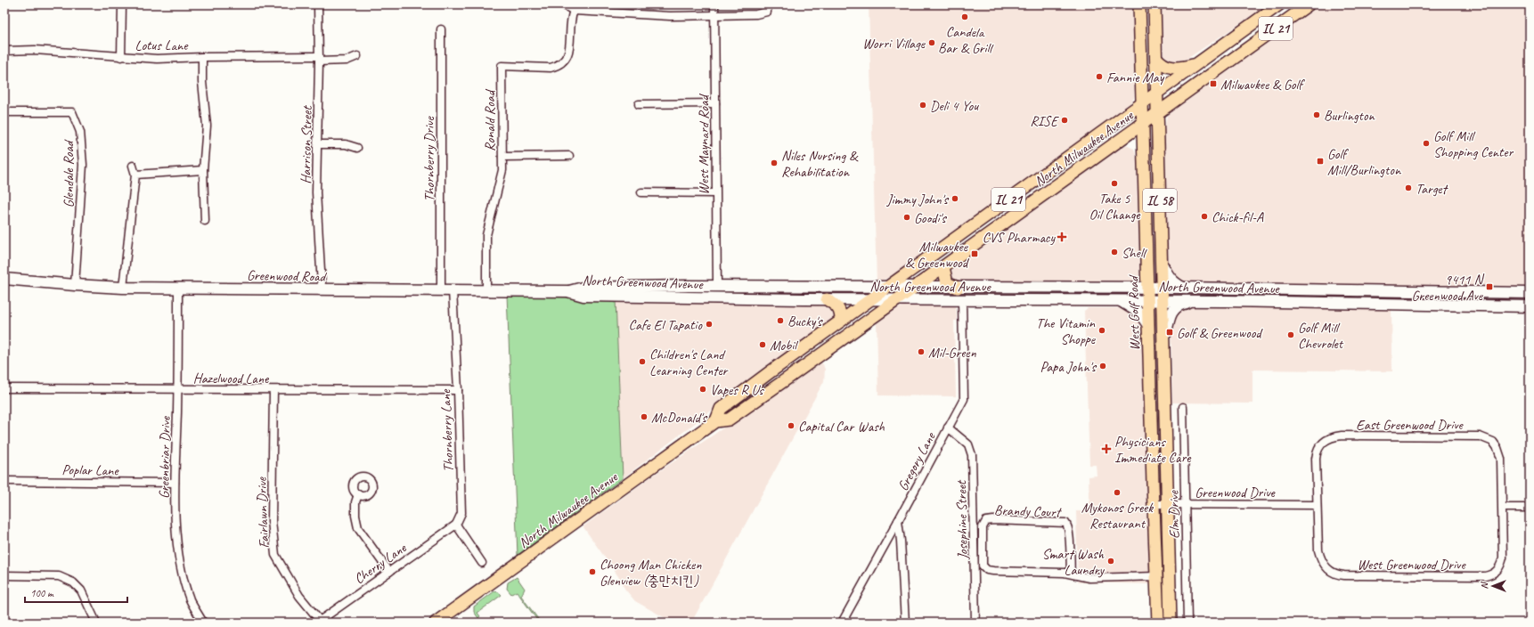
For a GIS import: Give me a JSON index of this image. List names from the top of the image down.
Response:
{
  "streets": {
    "main road": [
      "IL 21",
      "North Milwaukee Avenue",
      "IL 58",
      "Greenwood Road",
      "North Greenwood Avenue",
      "West Golf Road"
    ],
    "street": [
      "Lotus Lane",
      "Ronald Road",
      "Harrison Street",
      "West Maynard Road",
      "Thornberry Drive",
      "Glendale Road",
      "Hazelwood Lane",
      "East Greenwood Drive",
      "Thornberry Lane",
      "Greenbriar Drive",
      "Gregory Lane",
      "Poplar Lane",
      "Greenwood Drive",
      "Brandy Court",
      "Fairlawn Drive",
      "Elm Drive",
      "Josephine Street",
      "Cherry Lane",
      "West Greenwood Drive"
    ]
  },
  "crossings": [
    ["Lotus Lane", "Harrison Street"],
    ["Ronald Road", "Greenwood Road"],
    ["West Maynard Road", "North Greenwood Avenue"],
    ["North Milwaukee Avenue", "North Greenwood Avenue"],
    ["North Milwaukee Avenue", "West Golf Road"],
    ["Thornberry Drive", "Greenwood Road"],
    ["Glendale Road", "Greenwood Road"],
    ["Greenwood Road", "North Greenwood Avenue"],
    ["Greenwood Road", "Thornberry Lane"],
    ["Greenwood Road", "Greenbriar Drive"],
    ["North Greenwood Avenue", "West Golf Road"],
    ["North Greenwood Avenue", "Gregory Lane"],
    ["West Golf Road", "Greenwood Drive"],
    ["West Golf Road", "Brandy Court"],
    ["Hazelwood Lane", "Thornberry Lane"],
    ["Hazelwood Lane", "Greenbriar Drive"],
    ["Hazelwood Lane", "Fairlawn Drive"],
    ["East Greenwood Drive", "Greenwood Drive"],
    ["East Greenwood Drive", "West Greenwood Drive"],
    ["Thornberry Lane", "Cherry Lane"],
    ["Greenbriar Drive", "Poplar Lane"],
    ["Gregory Lane", "Josephine Street"],
    ["Greenwood Drive", "Elm Drive"],
    ["Greenwood Drive", "West Greenwood Drive"],
    ["Fairlawn Drive", "Cherry Lane"]
  ],
  "places": {
    "other": [
      "Candela Bar & Grill",
      "Worri Village",
      "Fannie May",
      "Deli 4 You",
      "Burlington",
      "RISE",
      "Golf Mill Shopping Center",
      "Niles Nursing & Rehabilitation",
      "Take 5 Oil Change",
      "Target",
      "Jimmy John's",
      "Chick-fil-A",
      "Goodi's",
      "Shell",
      "Bucky's",
      "Cafe El Tapatio",
      "The Vitamin Shoppe",
      "Golf Mill Chevrolet",
      "Mobil",
      "Mil-Green",
      "Children's Land Learning Center",
      "Papa John's",
      "Vapes R Us",
      "McDonald's",
      "Capital Car Wash",
      "Mykonos Greek Restaurant",
      "Smart Wash Laundry",
      "Choong Man Chicken Glenview (충만치킨)"
    ],
    "transit": [
      "Milwaukee & Golf",
      "Golf Mill/Burlington",
      "Milwaukee & Greenwood",
      "9411 N Greenwood Ave",
      "Golf & Greenwood"
    ],
    "health": ["CVS Pharmacy", "Physicians Immediate Care"]
  },
  "scale_bar": "100 m",
  "north": "left"
}
